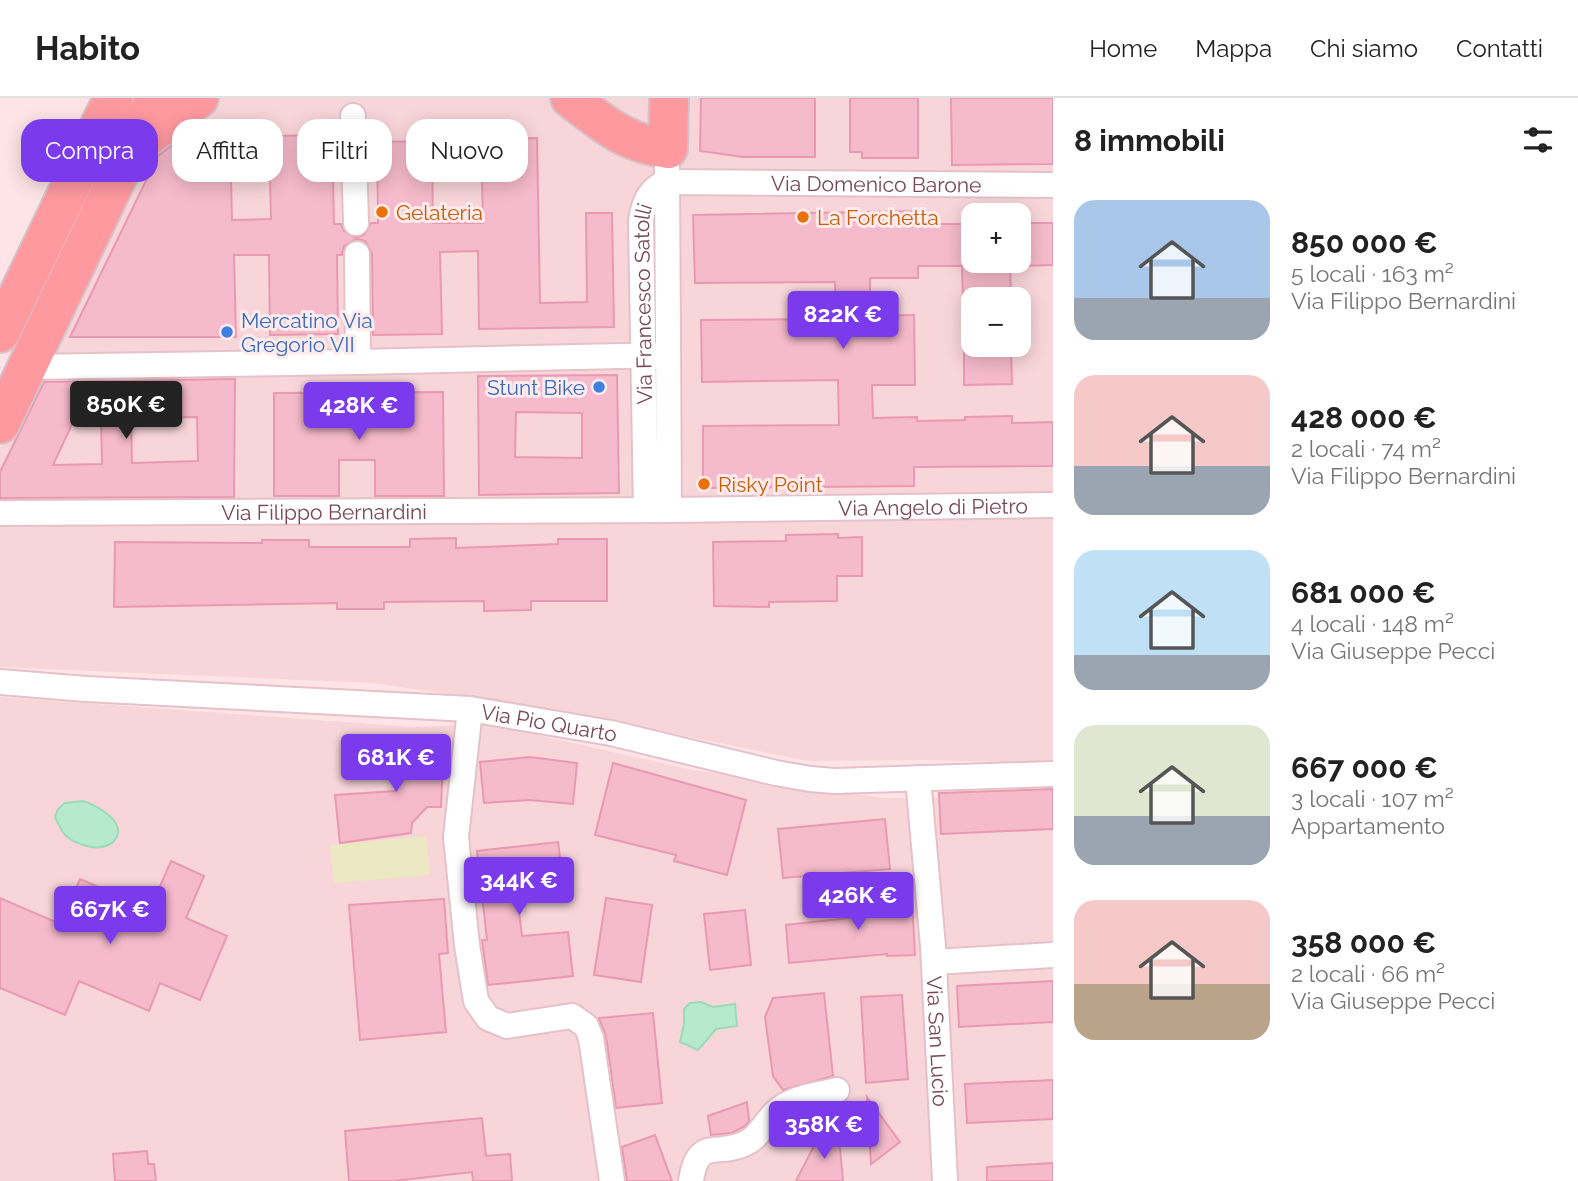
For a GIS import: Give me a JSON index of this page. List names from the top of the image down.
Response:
{
  "streets": {
    "street": [
      "Via Domenico Barone",
      "Via Francesco Satolli",
      "Via Angelo di Pietro",
      "Via Filippo Bernardini",
      "Via Pio Quarto",
      "Via San Lucio"
    ]
  },
  "crossings": [
    ["Via Domenico Barone", "Via Francesco Satolli"],
    ["Via Francesco Satolli", "Via Angelo di Pietro"],
    ["Via Francesco Satolli", "Via Filippo Bernardini"],
    ["Via Angelo di Pietro", "Via Filippo Bernardini"],
    ["Via Pio Quarto", "Via San Lucio"]
  ],
  "places": [
    "Gelateria",
    "La Forchetta",
    "Mercatino Via Gregorio VII",
    "Stunt Bike",
    "Risky Point"
  ],
  "page": {
    "header": "Habito",
    "nav": [
      "Home",
      "Mappa",
      "Chi siamo",
      "Contatti"
    ],
    "heading": "8 immobili",
    "chip": [
      "Compra",
      "Affitta",
      "Filtri",
      "Nuovo"
    ],
    "list": [
      {
        "name": "850 000 €",
        "note": "5 locali · 163 m² · Via Filippo Bernardini"
      },
      {
        "name": "428 000 €",
        "note": "2 locali · 74 m² · Via Filippo Bernardini"
      },
      {
        "name": "681 000 €",
        "note": "4 locali · 148 m² · Via Giuseppe Pecci"
      },
      {
        "name": "667 000 €",
        "note": "3 locali · 107 m² · Appartamento"
      },
      {
        "name": "358 000 €",
        "note": "2 locali · 66 m² · Via Giuseppe Pecci"
      }
    ],
    "map_buttons": ["+", "−"],
    "price": [
      "822K €",
      "850K €",
      "428K €",
      "681K €",
      "344K €",
      "426K €",
      "667K €",
      "358K €"
    ]
  }
}
